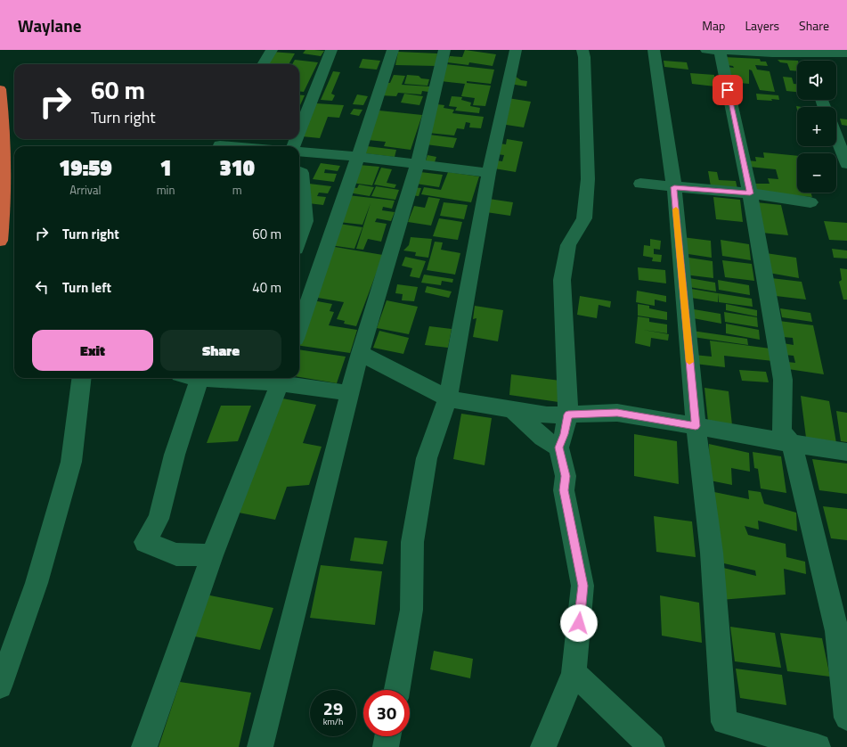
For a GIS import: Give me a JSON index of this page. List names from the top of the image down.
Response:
{
  "page": {
    "header": "Waylane",
    "nav": ["Map", "Layers", "Share"],
    "map_buttons": ["+", "−"],
    "turn": ["60 m", "Turn right"],
    "eta": [
      "19:59",
      "Arrival",
      "1",
      "min",
      "310",
      "m"
    ],
    "list": [
      {
        "name": "Turn right",
        "value": "60 m"
      },
      {
        "name": "Turn left",
        "value": "40 m"
      }
    ],
    "buttons": ["Exit", "Share"],
    "speed": "29 km/h",
    "limit": "30"
  }
}
